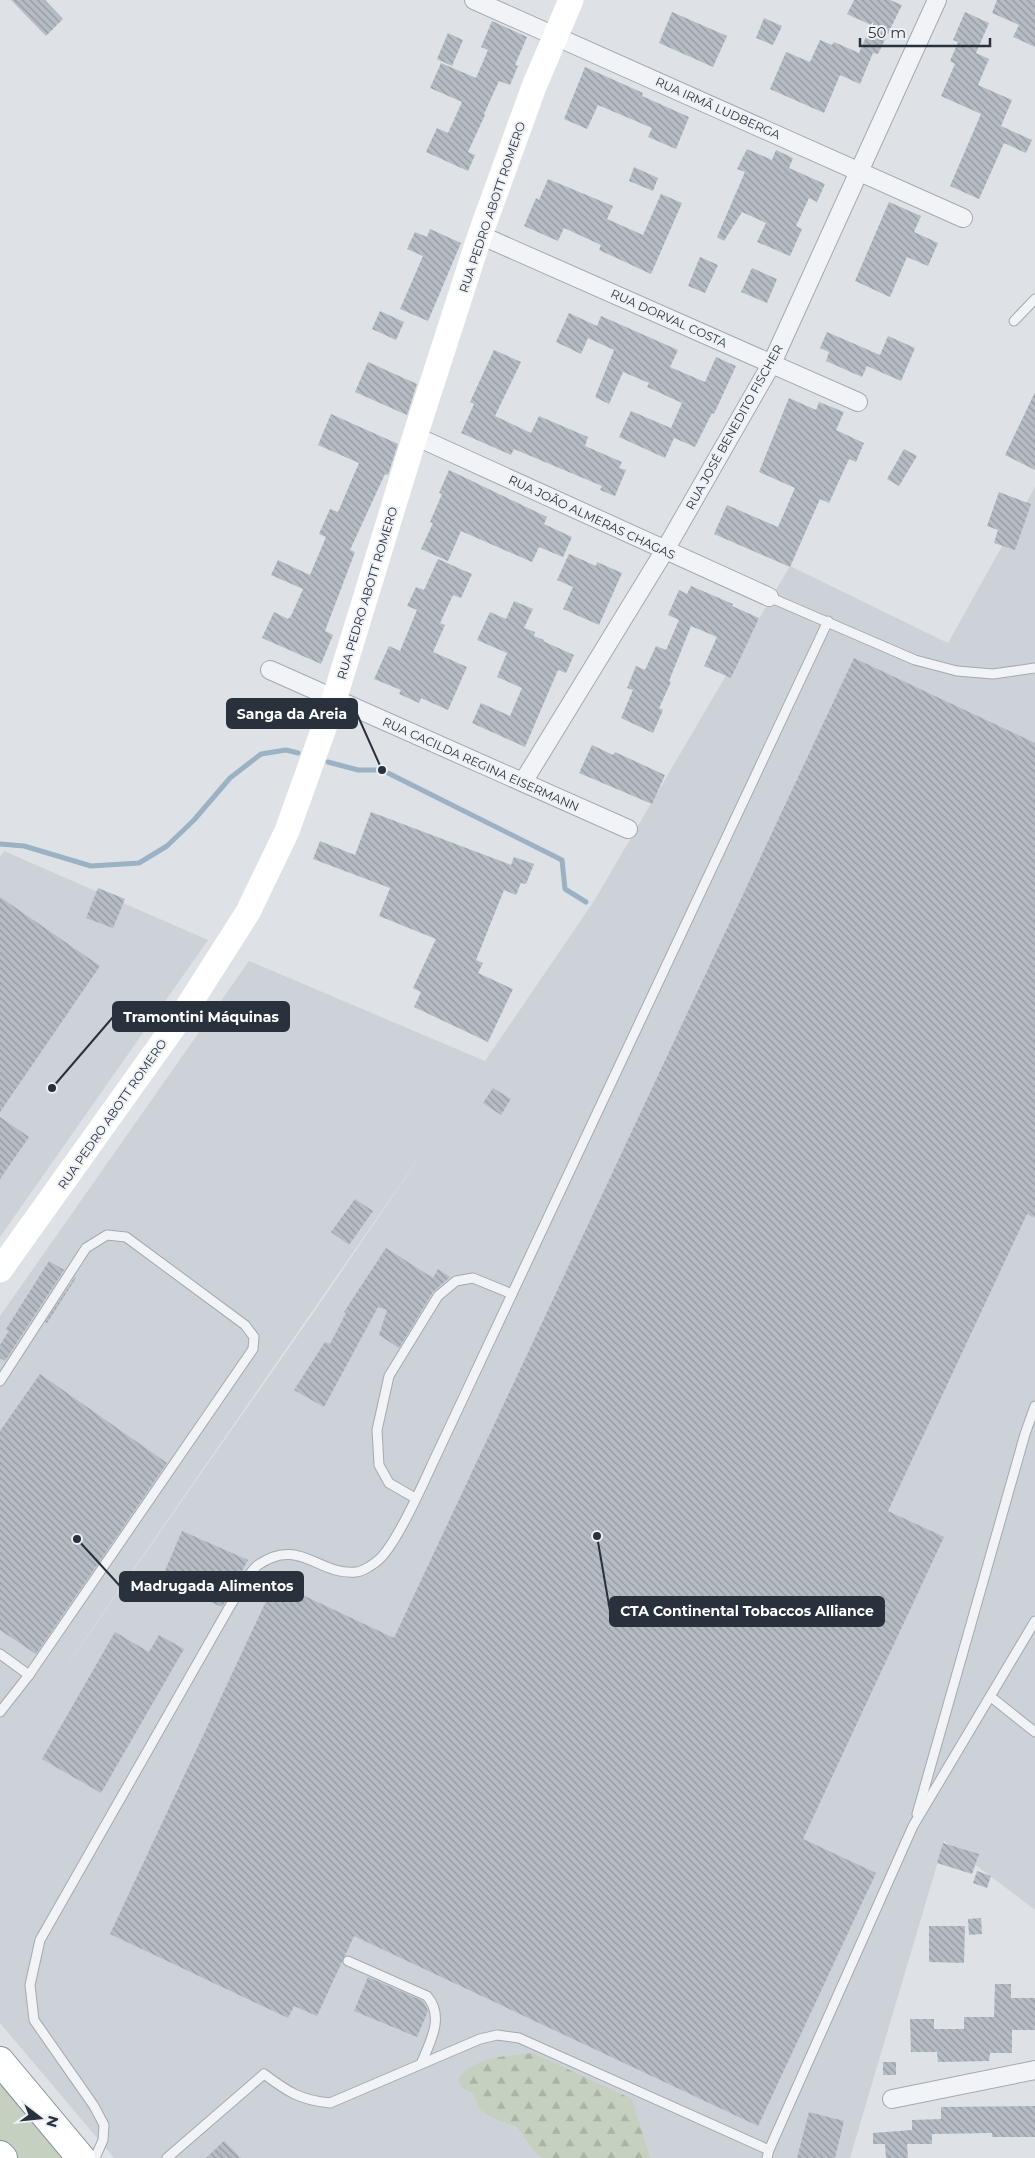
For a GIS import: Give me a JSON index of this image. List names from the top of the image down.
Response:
{
  "streets": {
    "street": [
      "RUA IRMÃ LUDBERGA",
      "RUA PEDRO ABOTT ROMERO",
      "RUA DORVAL COSTA",
      "RUA JOSÉ BENEDITO FISCHER",
      "RUA JOÃO ALMERAS CHAGAS",
      "RUA CACILDA REGINA EISERMANN"
    ]
  },
  "crossings": [
    ["RUA IRMÃ LUDBERGA", "RUA PEDRO ABOTT ROMERO"],
    ["RUA IRMÃ LUDBERGA", "RUA JOSÉ BENEDITO FISCHER"],
    ["RUA PEDRO ABOTT ROMERO", "RUA DORVAL COSTA"],
    ["RUA PEDRO ABOTT ROMERO", "RUA JOÃO ALMERAS CHAGAS"],
    ["RUA PEDRO ABOTT ROMERO", "RUA CACILDA REGINA EISERMANN"],
    ["RUA DORVAL COSTA", "RUA JOSÉ BENEDITO FISCHER"],
    ["RUA JOSÉ BENEDITO FISCHER", "RUA JOÃO ALMERAS CHAGAS"],
    ["RUA JOSÉ BENEDITO FISCHER", "RUA CACILDA REGINA EISERMANN"]
  ],
  "places": [
    "Sanga da Areia",
    "Tramontini Máquinas",
    "CTA Continental Tobaccos Alliance",
    "Madrugada Alimentos"
  ],
  "scale_bar": "50 m",
  "north": "right"
}
